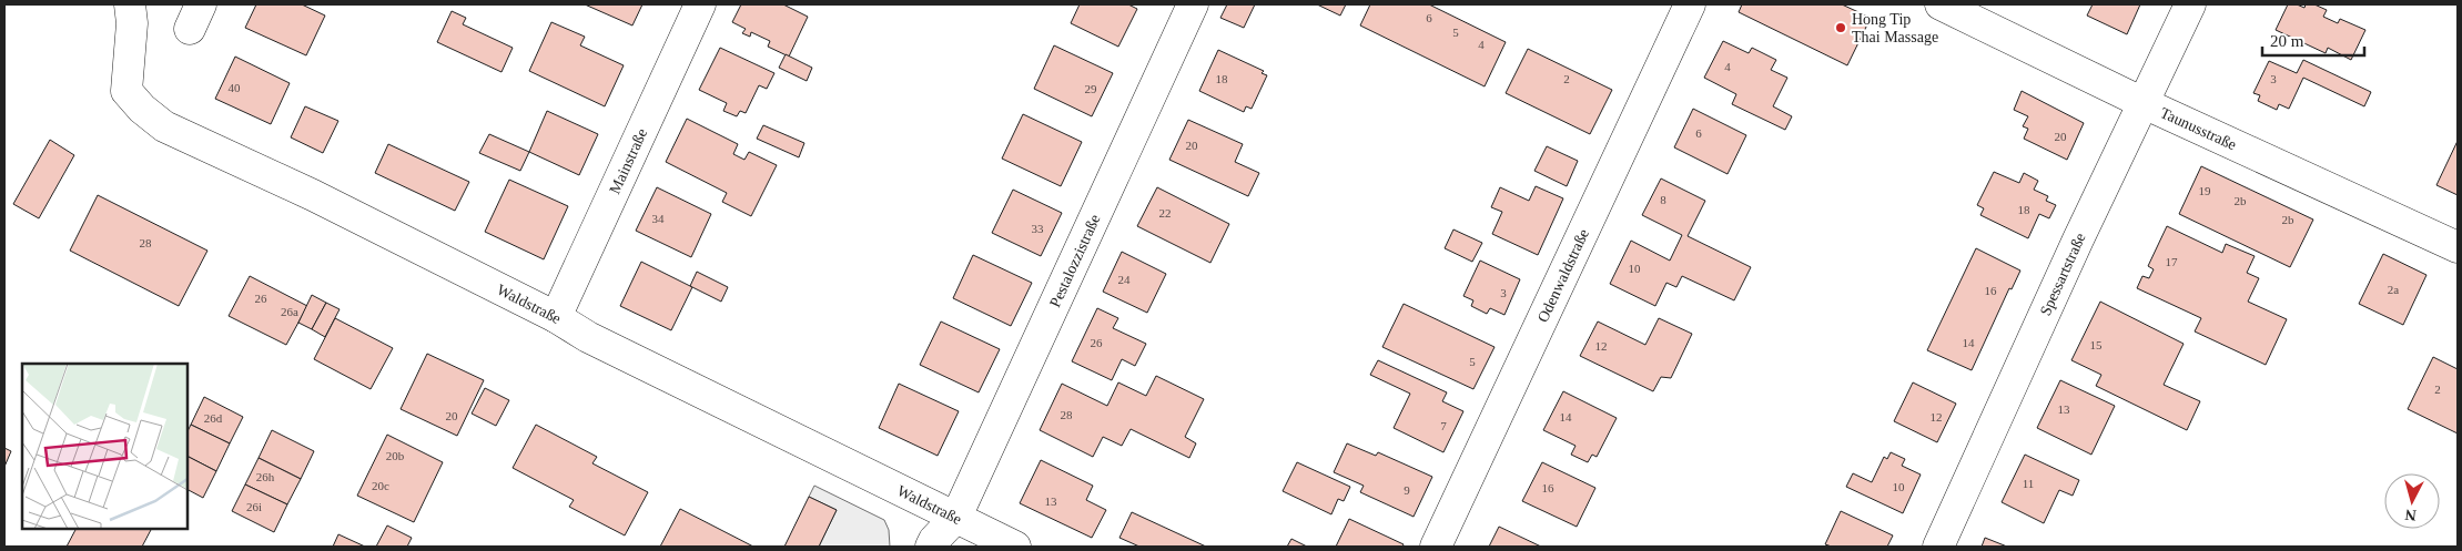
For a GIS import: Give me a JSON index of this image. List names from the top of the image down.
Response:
{
  "streets": {
    "street": [
      "Taunusstraße",
      "Mainstraße",
      "Pestalozzistraße",
      "Odenwaldstraße",
      "Spessartstraße",
      "Waldstraße"
    ]
  },
  "crossings": [
    ["Taunusstraße", "Spessartstraße"],
    ["Mainstraße", "Waldstraße"],
    ["Pestalozzistraße", "Waldstraße"]
  ],
  "places": ["Hong Tip Thai Massage"],
  "house_numbers": [
    "6",
    "5",
    "4",
    "4",
    "18",
    "2",
    "3",
    "40",
    "29",
    "6",
    "20",
    "20",
    "19",
    "8",
    "2b",
    "18",
    "22",
    "34",
    "2b",
    "33",
    "28",
    "17",
    "10",
    "24",
    "2a",
    "16",
    "3",
    "26",
    "26a",
    "26",
    "14",
    "15",
    "12",
    "5",
    "2",
    "13",
    "28",
    "20",
    "14",
    "12",
    "26d",
    "7",
    "20b",
    "26h",
    "11",
    "20c",
    "10",
    "16",
    "9",
    "13",
    "26i"
  ],
  "scale_bar": "20 m",
  "north": "bottom"
}
